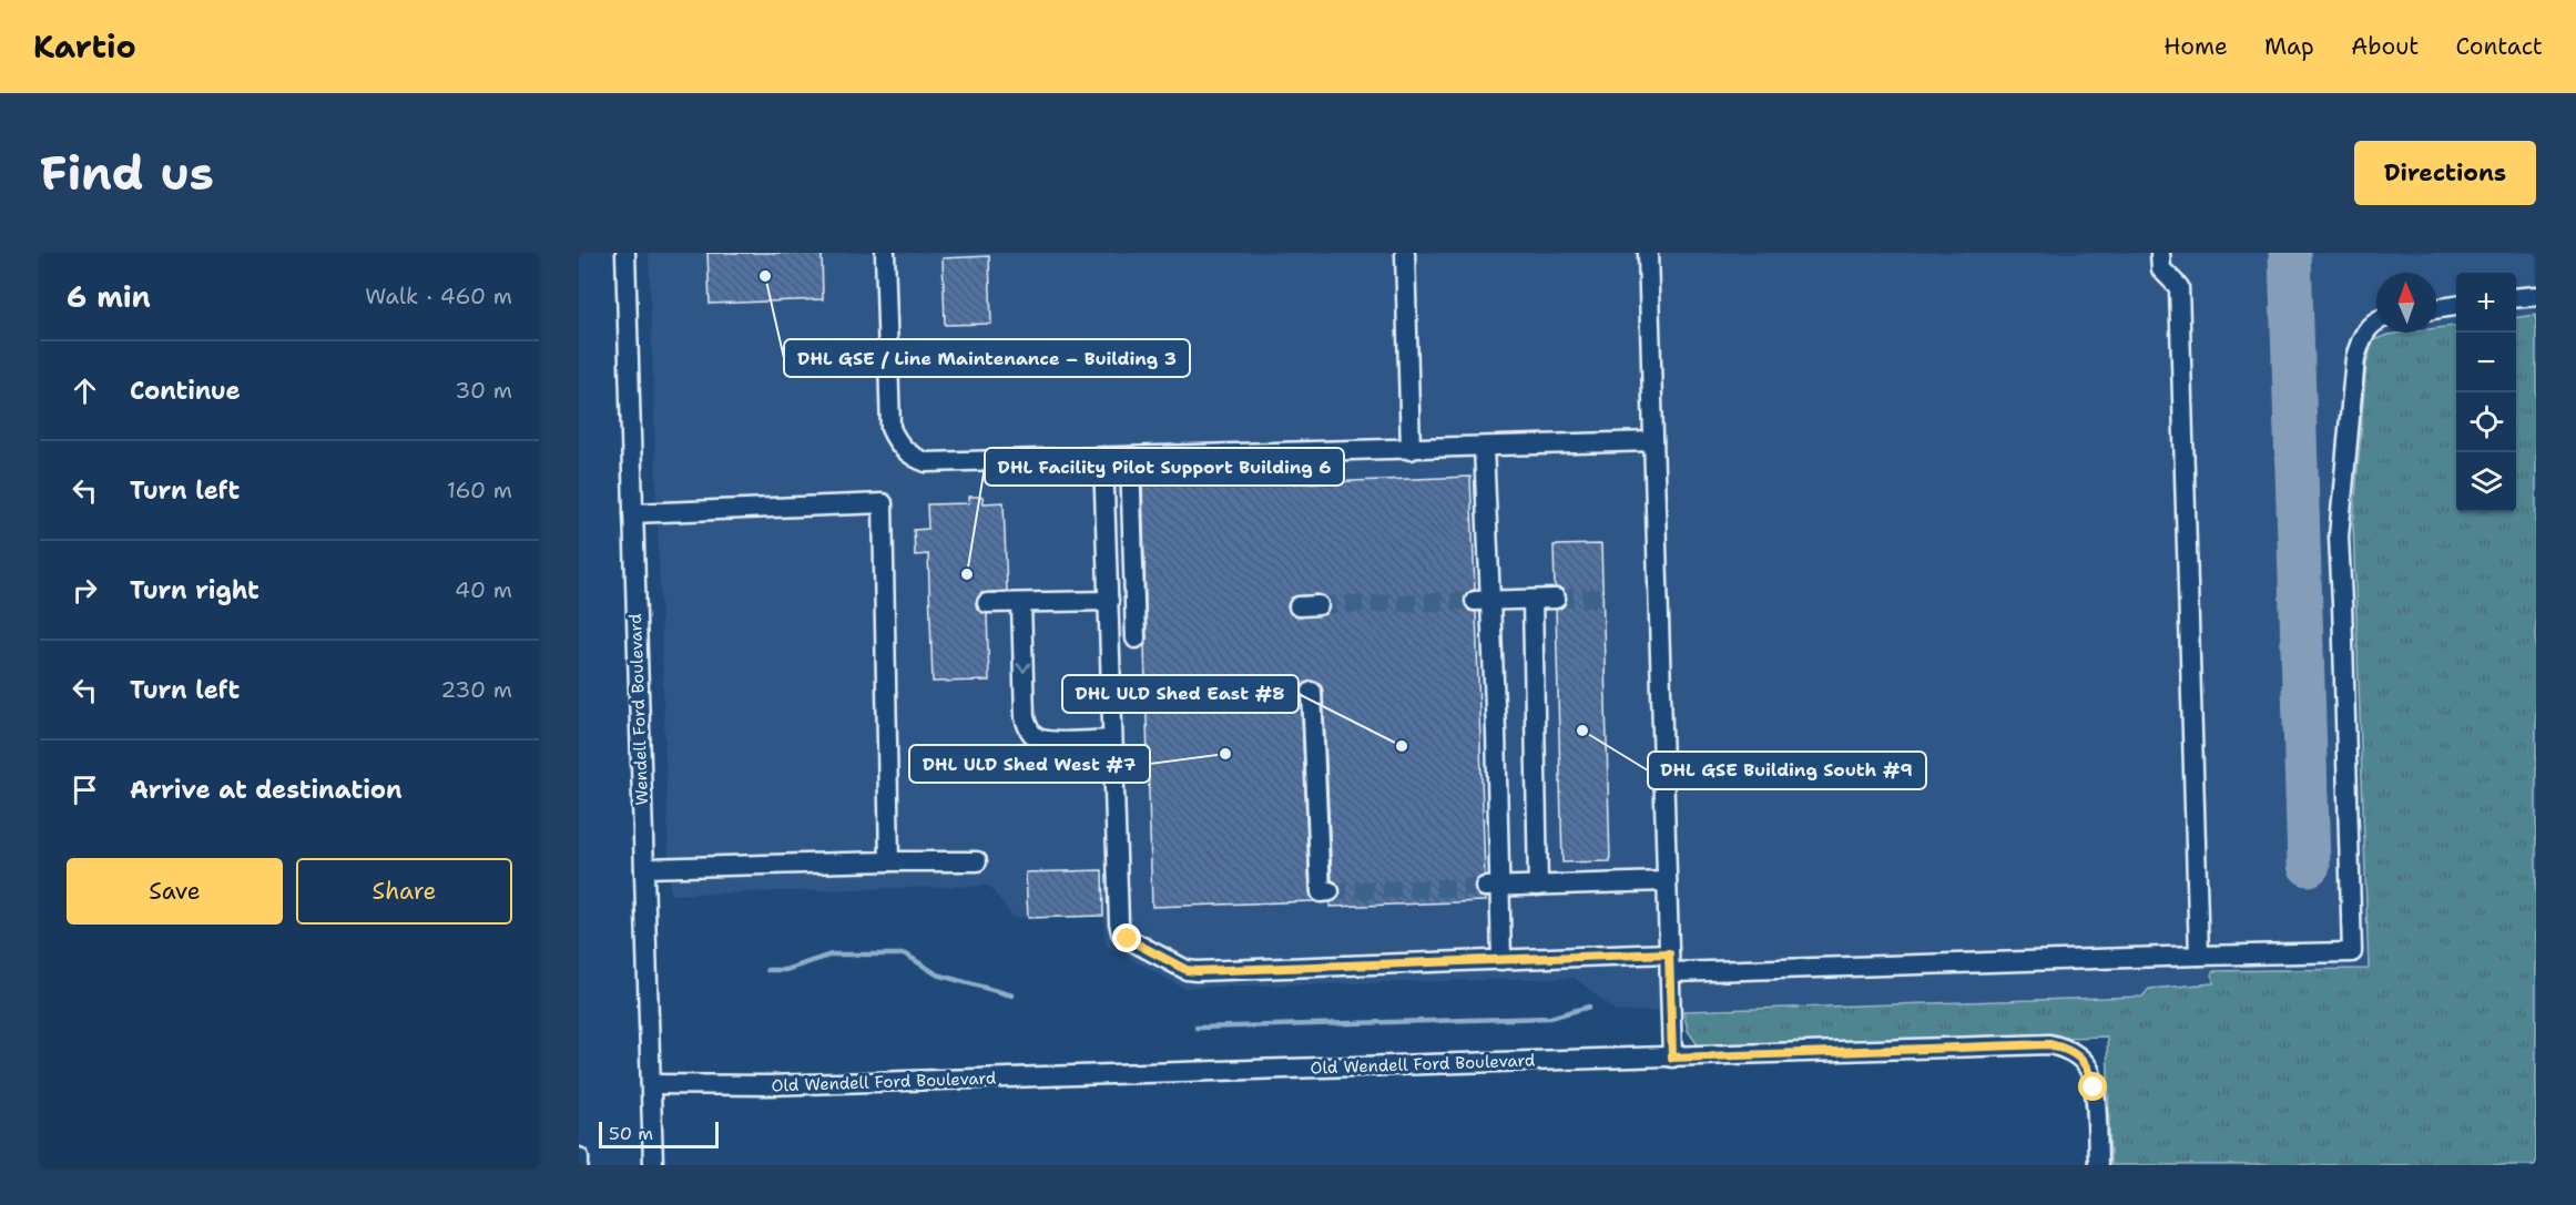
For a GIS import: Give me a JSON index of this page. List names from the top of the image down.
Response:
{
  "streets": {
    "street": ["Wendell Ford Boulevard", "Old Wendell Ford Boulevard"]
  },
  "crossings": [
    ["Wendell Ford Boulevard", "Old Wendell Ford Boulevard"]
  ],
  "places": [
    "DHL GSE / Line Maintenance – Building 3",
    "DHL Facility Pilot Support Building 6",
    "DHL GSE Building South #9",
    "DHL ULD Shed East #8",
    "DHL ULD Shed West #7"
  ],
  "scale_bar": "50 m",
  "north": "top",
  "page": {
    "header": "Kartio",
    "nav": [
      "Home",
      "Map",
      "About",
      "Contact"
    ],
    "buttons": [
      "Directions",
      ["Save", "Share"]
    ],
    "title": "Find us",
    "heading": ["6 min", "Walk · 460 m"],
    "map_buttons": ["+", "−"],
    "list": [
      ["Continue", "30 m"],
      ["Turn left", "160 m"],
      ["Turn right", "40 m"],
      ["Turn left", "230 m"],
      "Arrive at destination"
    ],
    "scale": "50 m"
  }
}
